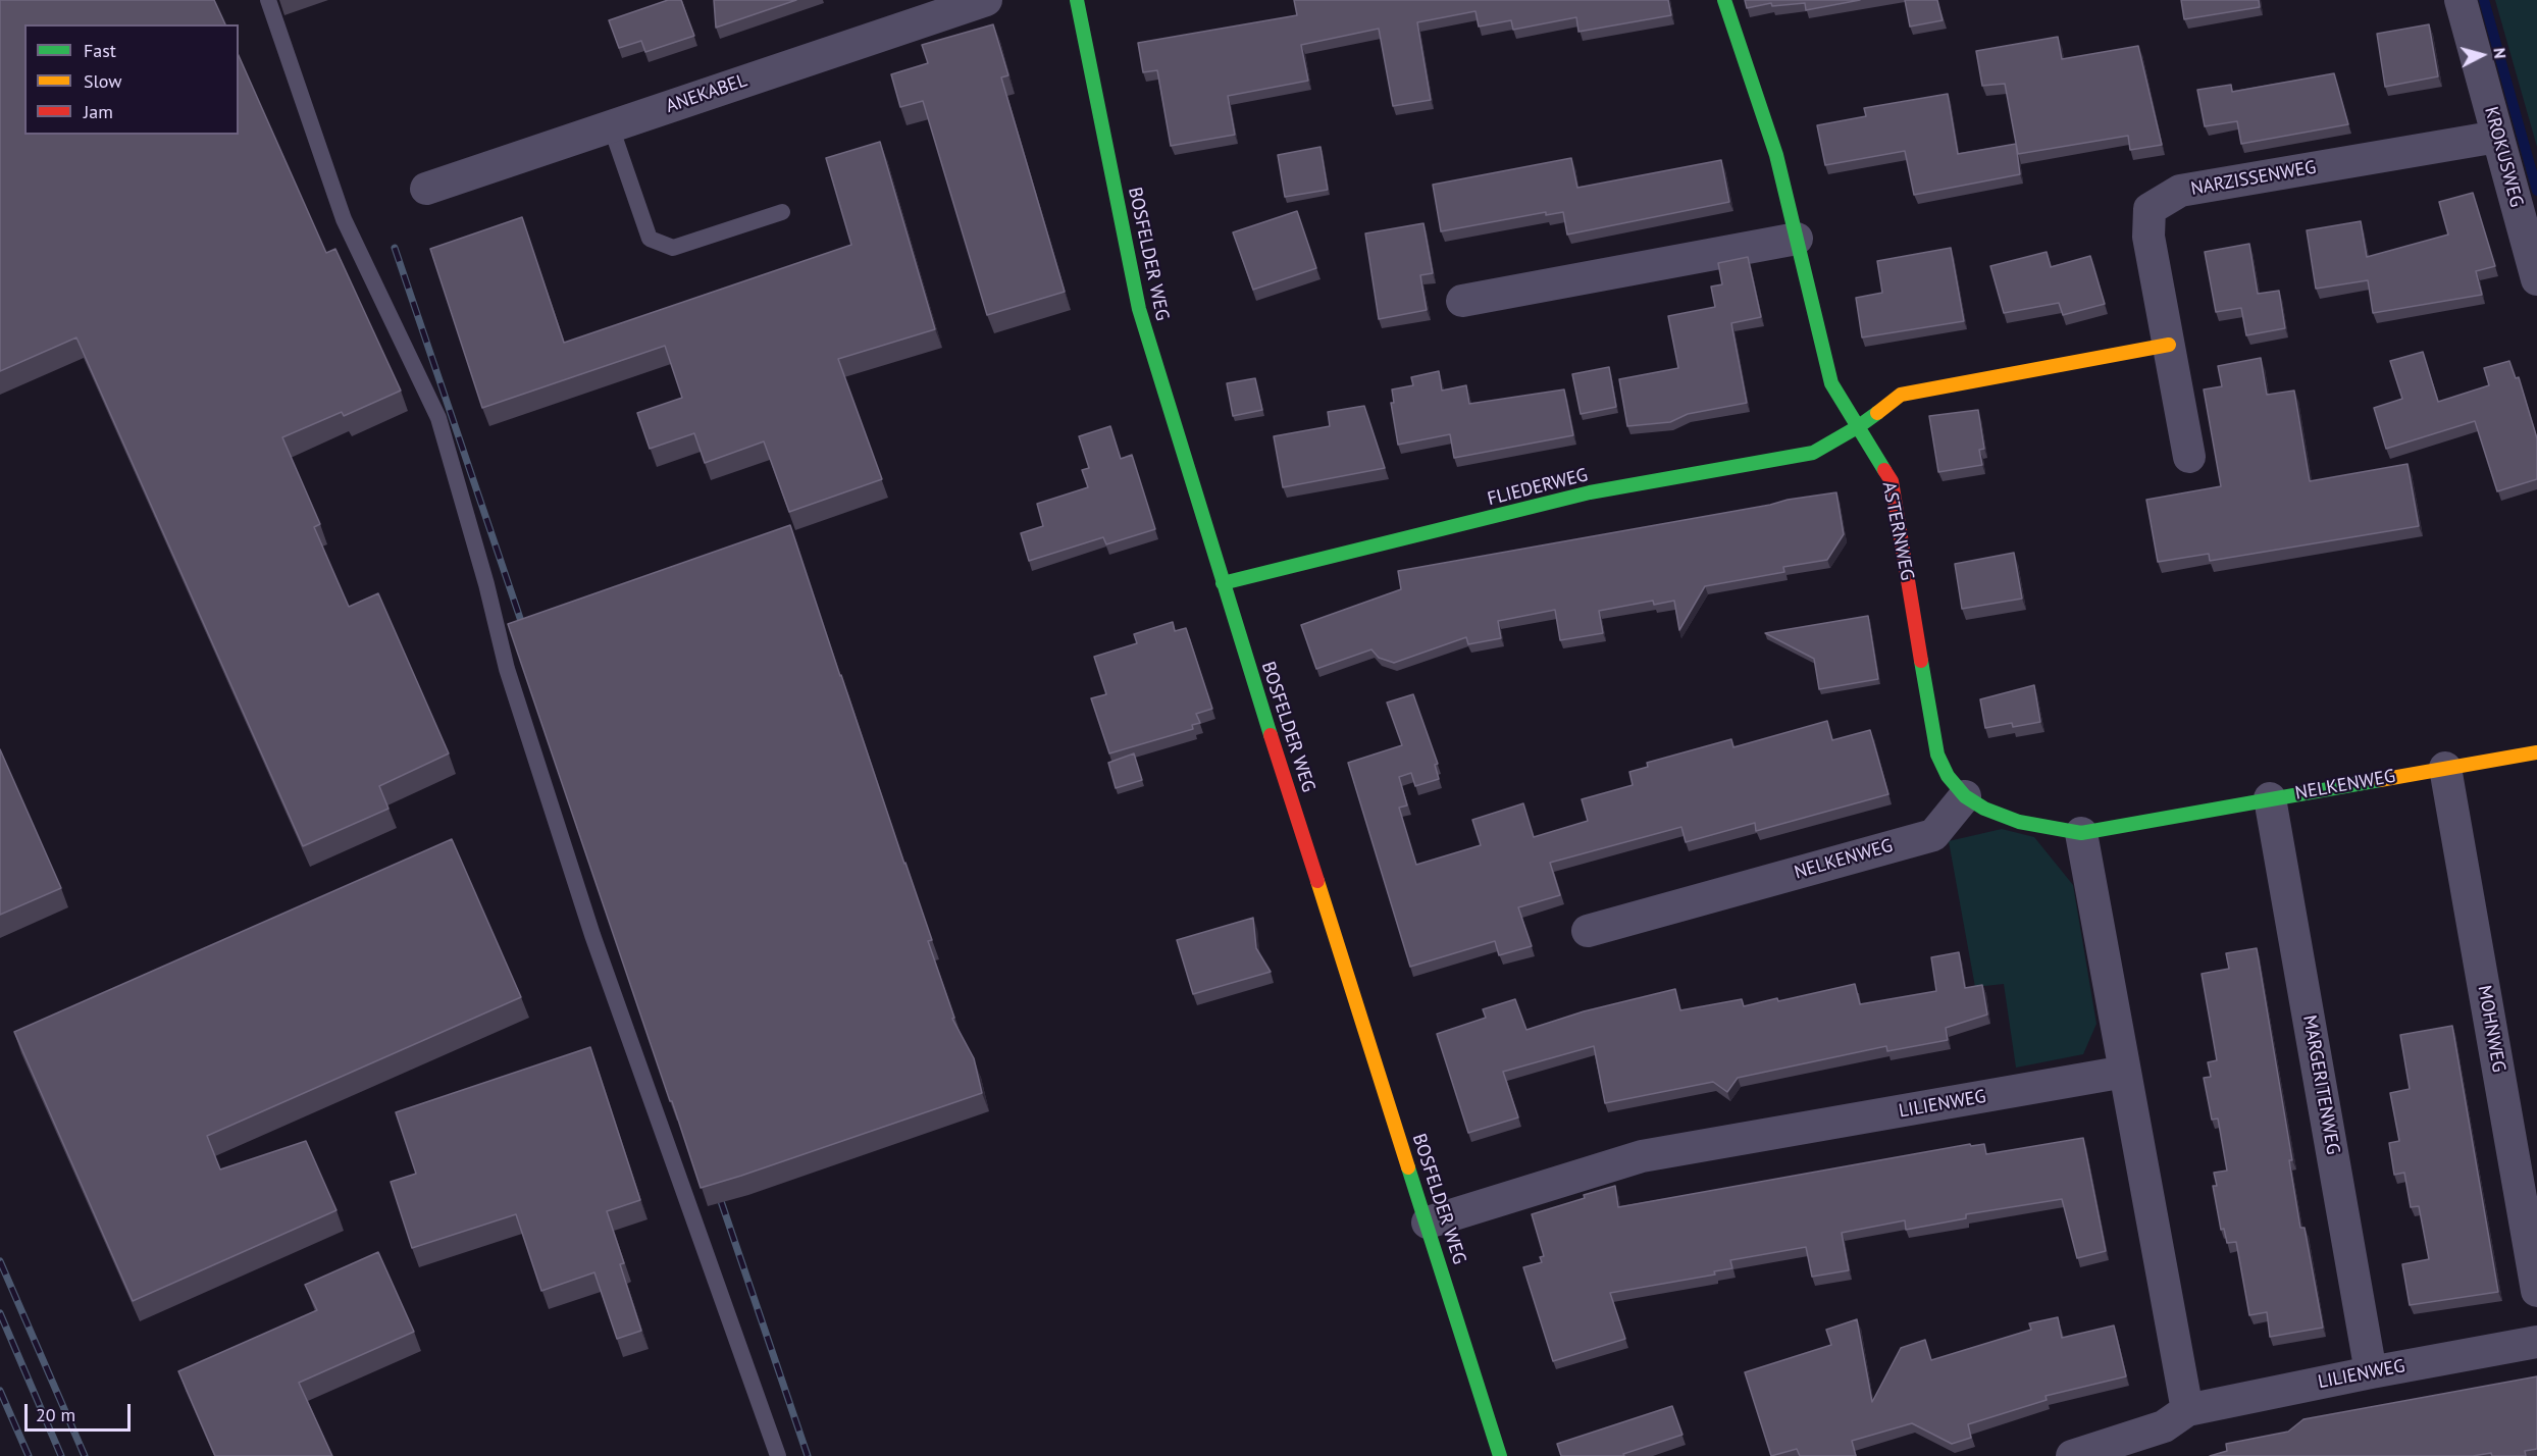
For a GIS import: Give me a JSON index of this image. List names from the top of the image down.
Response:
{
  "streets": {
    "street": [
      "ANEKABEL",
      "KROKUSWEG",
      "NARZISSENWEG",
      "BOSFELDER WEG",
      "FLIEDERWEG",
      "ASTERNWEG",
      "NELKENWEG",
      "MOHNWEG",
      "MARGERITENWEG",
      "LILIENWEG"
    ]
  },
  "crossings": [
    ["KROKUSWEG", "NARZISSENWEG"],
    ["BOSFELDER WEG", "FLIEDERWEG"],
    ["BOSFELDER WEG", "LILIENWEG"],
    ["FLIEDERWEG", "ASTERNWEG"],
    ["ASTERNWEG", "NELKENWEG"],
    ["NELKENWEG", "MOHNWEG"],
    ["NELKENWEG", "MARGERITENWEG"],
    ["MARGERITENWEG", "LILIENWEG"]
  ],
  "legend": ["Fast", "Slow", "Jam"],
  "scale_bar": "20 m",
  "north": "right"
}
